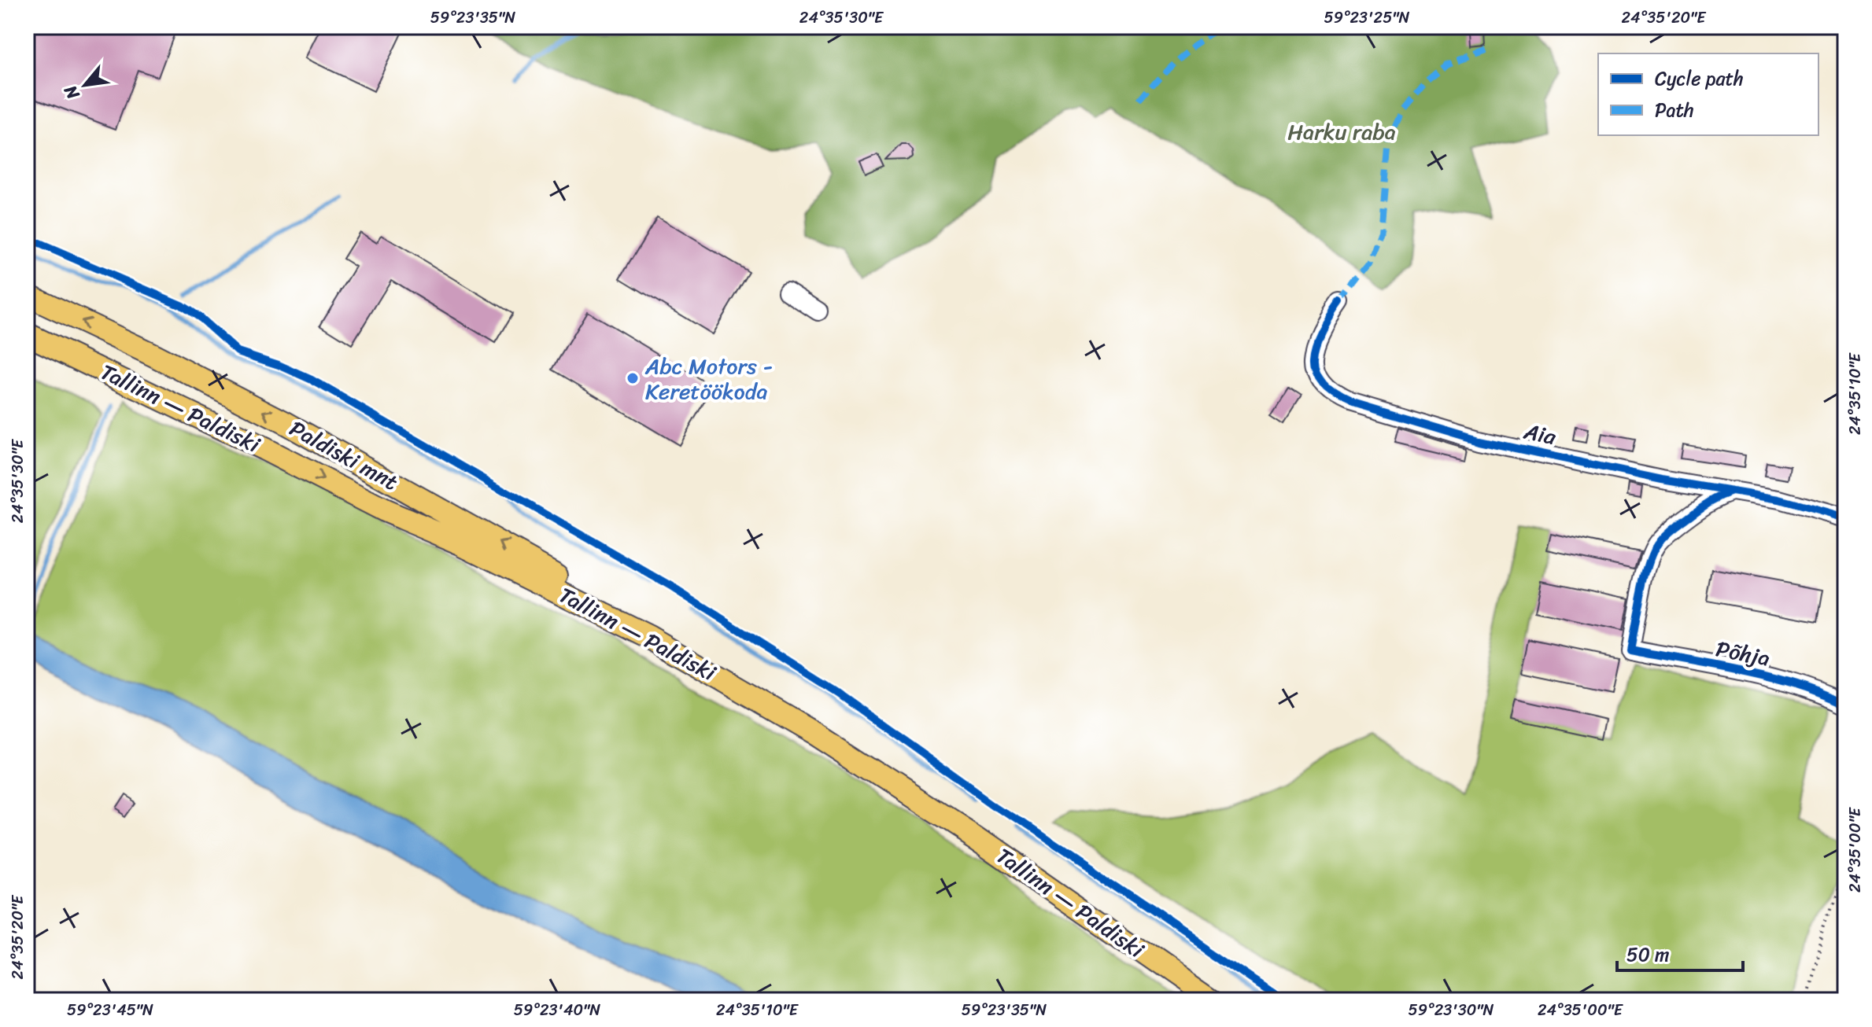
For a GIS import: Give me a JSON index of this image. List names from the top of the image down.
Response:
{
  "streets": {
    "main road": ["Tallinn — Paldiski", "Paldiski mnt"],
    "street": ["Aia", "Põhja"]
  },
  "crossings": [
    ["Tallinn — Paldiski", "Paldiski mnt"],
    ["Aia", "Põhja"]
  ],
  "one_way": ["Tallinn — Paldiski", "Paldiski mnt"],
  "parks": ["Harku raba"],
  "places": ["Abc Motors - Keretöökoda"],
  "legend": ["Cycle path", "Path"],
  "scale_bar": "50 m",
  "north": "bottom left",
  "coordinates": [
    "59°23'35\"N",
    "24°35'30\"E",
    "59°23'25\"N",
    "24°35'20\"E",
    "24°35'10\"E",
    "24°35'00\"E",
    "59°23'45\"N",
    "59°23'40\"N",
    "59°23'30\"N"
  ]
}
